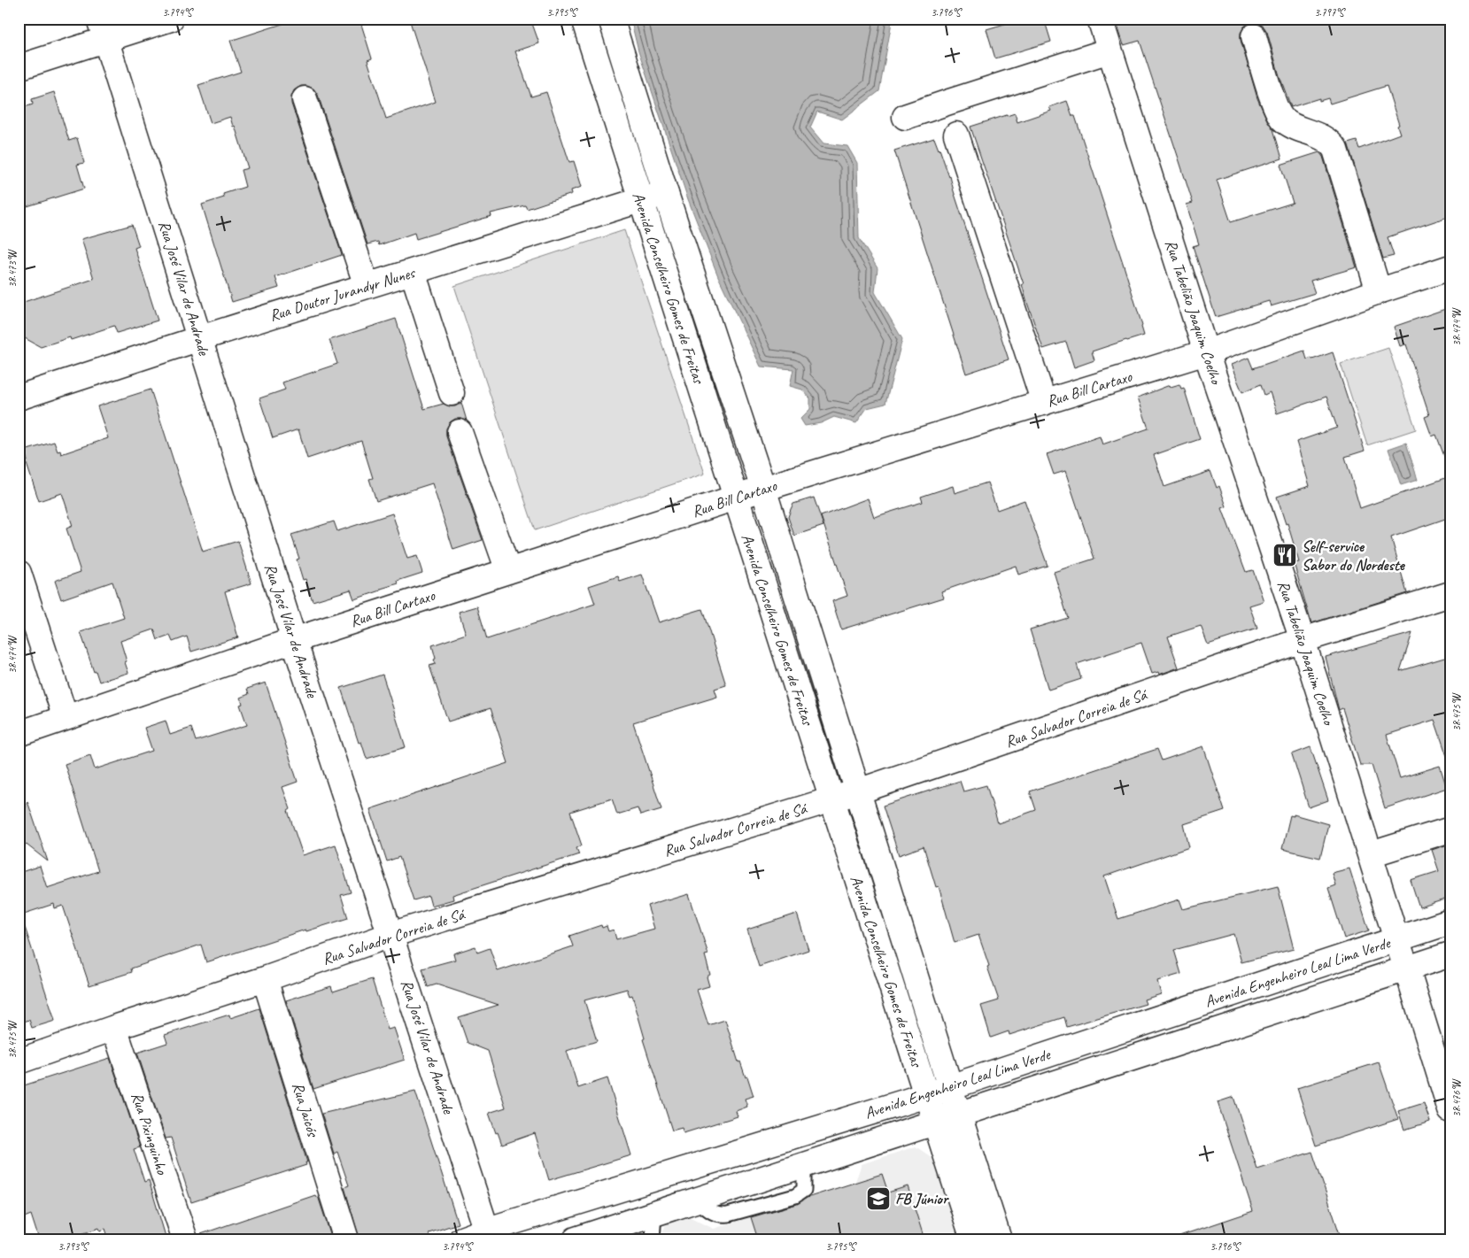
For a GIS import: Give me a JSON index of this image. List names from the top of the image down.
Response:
{
  "streets": {
    "street": [
      "Rua José Vilar de Andrade",
      "Avenida Conselheiro Gomes de Freitas",
      "Rua Doutor Jurandyr Nunes",
      "Rua Tabelião Joaquim Coelho",
      "Rua Bill Cartaxo",
      "Rua Salvador Correia de Sá",
      "Avenida Engenheiro Leal Lima Verde",
      "Rua Jaicós",
      "Rua Pixinguinho"
    ]
  },
  "crossings": [
    ["Rua José Vilar de Andrade", "Rua Doutor Jurandyr Nunes"],
    ["Rua José Vilar de Andrade", "Rua Bill Cartaxo"],
    ["Rua José Vilar de Andrade", "Rua Salvador Correia de Sá"],
    ["Rua José Vilar de Andrade", "Avenida Engenheiro Leal Lima Verde"],
    ["Avenida Conselheiro Gomes de Freitas", "Rua Doutor Jurandyr Nunes"],
    ["Avenida Conselheiro Gomes de Freitas", "Rua Bill Cartaxo"],
    ["Avenida Conselheiro Gomes de Freitas", "Rua Salvador Correia de Sá"],
    ["Avenida Conselheiro Gomes de Freitas", "Avenida Engenheiro Leal Lima Verde"],
    ["Rua Tabelião Joaquim Coelho", "Rua Bill Cartaxo"],
    ["Rua Tabelião Joaquim Coelho", "Rua Salvador Correia de Sá"],
    ["Rua Tabelião Joaquim Coelho", "Avenida Engenheiro Leal Lima Verde"],
    ["Rua Salvador Correia de Sá", "Rua Jaicós"],
    ["Rua Salvador Correia de Sá", "Rua Pixinguinho"]
  ],
  "places": {
    "restaurant": ["Self-service Sabor do Nordeste"],
    "school or university": ["FB Júnior"]
  },
  "coordinates": [
    "3.794°S",
    "3.795°S",
    "3.796°S",
    "3.797°S",
    "38.473°W",
    "38.474°W",
    "38.475°W",
    "38.476°W",
    "3.793°S"
  ]
}
